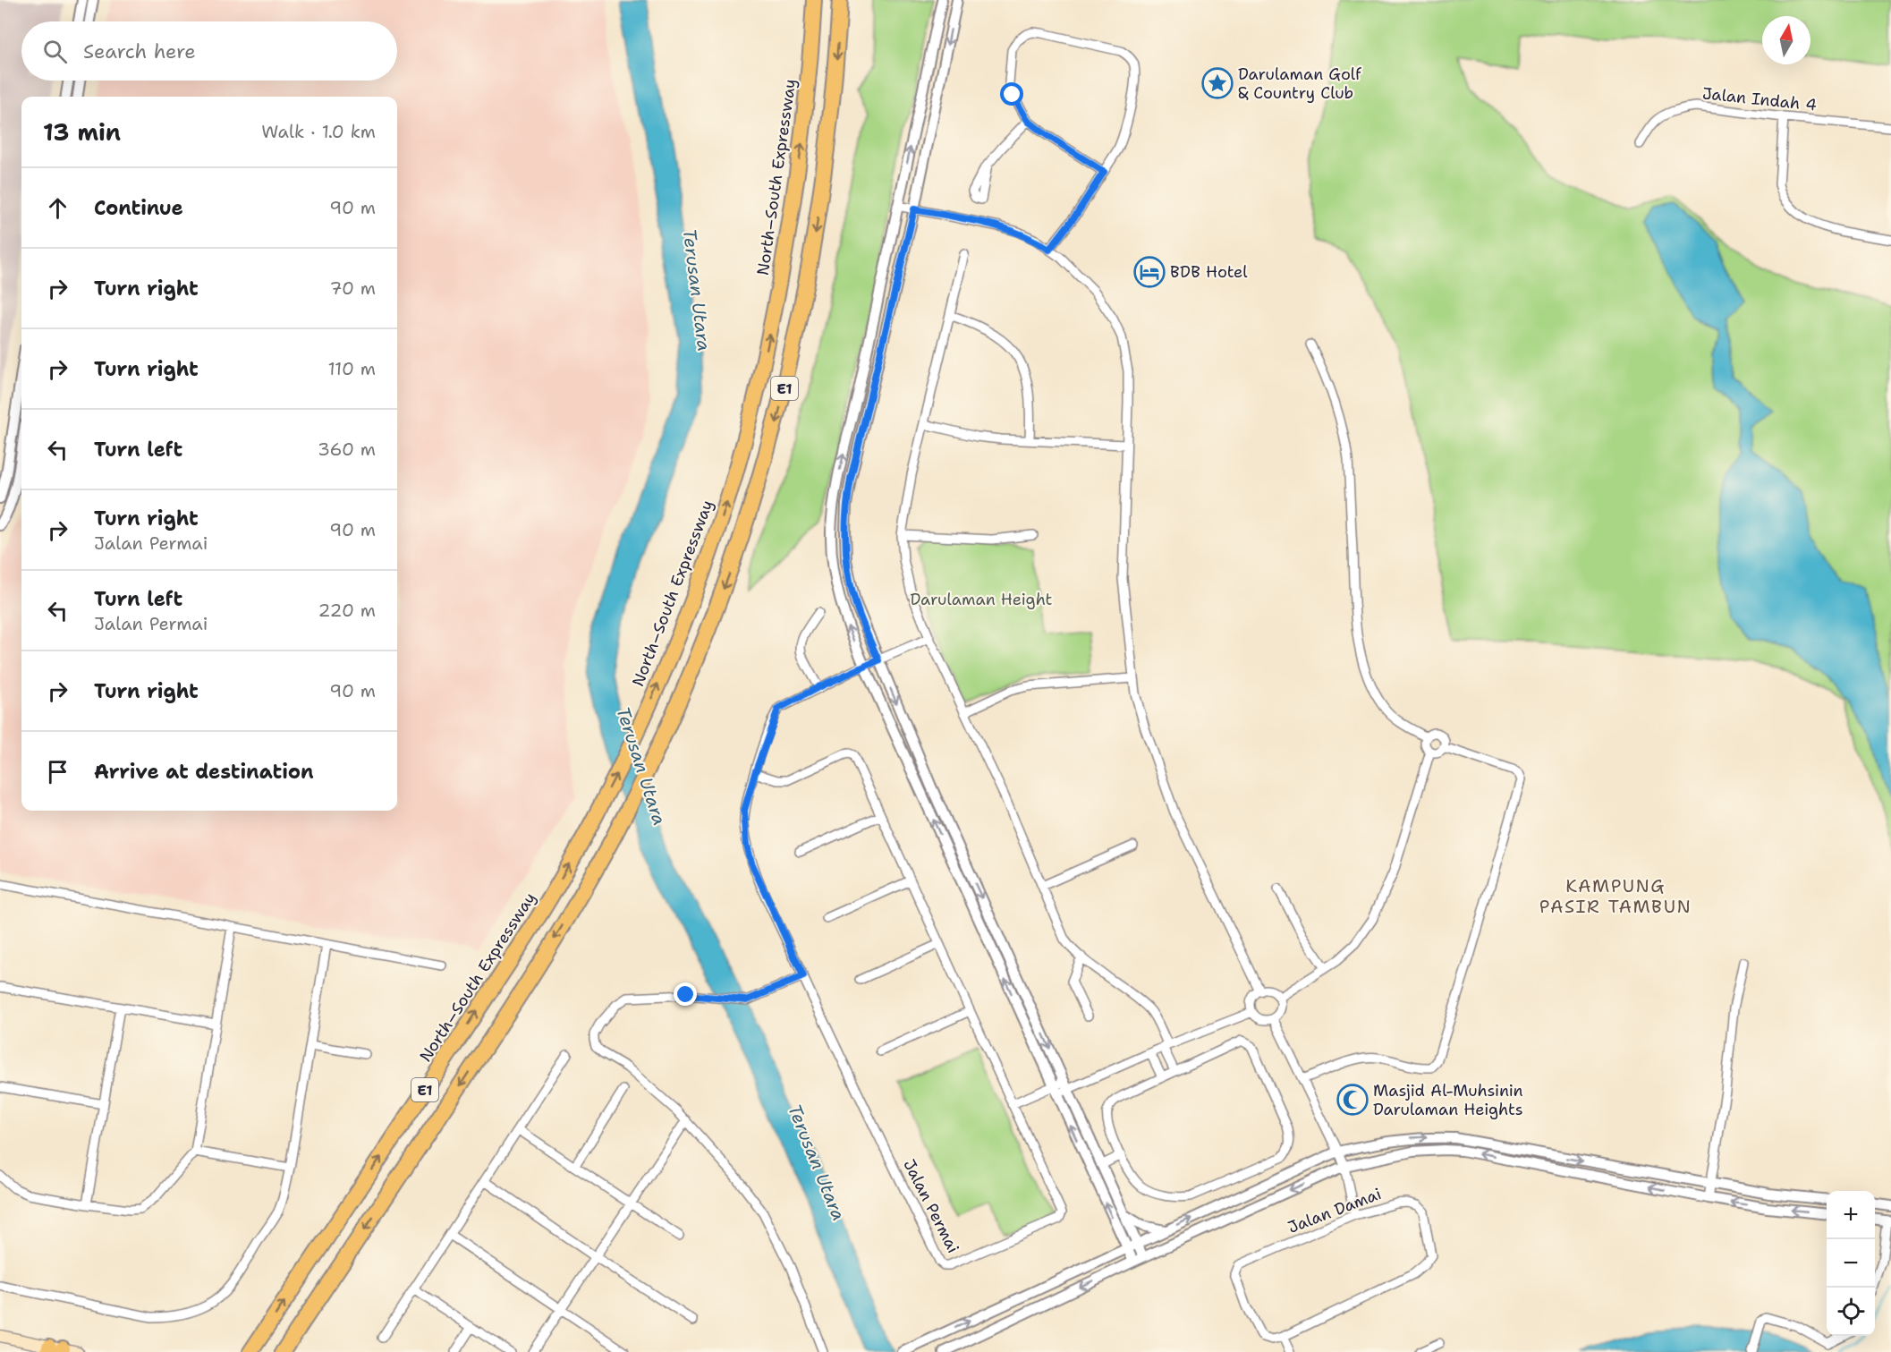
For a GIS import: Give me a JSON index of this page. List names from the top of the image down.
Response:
{
  "streets": {
    "highway": ["North–South Expressway", "E1"],
    "street": ["Jalan Indah 4", "Jalan Permai", "Jalan Damai"]
  },
  "districts": ["KAMPUNG PASIR TAMBUN"],
  "water": ["Terusan Utara"],
  "parks": ["Darulaman Height"],
  "places": {
    "place": ["Darulaman Golf & Country Club"],
    "hotel": ["BDB Hotel"],
    "mosque": ["Masjid Al-Muhsinin Darulaman Heights"]
  },
  "north": "top",
  "page": {
    "search": "Search here",
    "heading": ["13 min", "Walk · 1.0 km"],
    "list": [
      ["Continue", "90 m"],
      ["Turn right", "70 m"],
      ["Turn right", "110 m"],
      ["Turn left", "360 m"],
      ["Turn right", "Jalan Permai", "90 m"],
      ["Turn left", "Jalan Permai", "220 m"],
      ["Turn right", "90 m"],
      "Arrive at destination"
    ],
    "map_buttons": ["+", "−"]
  }
}
